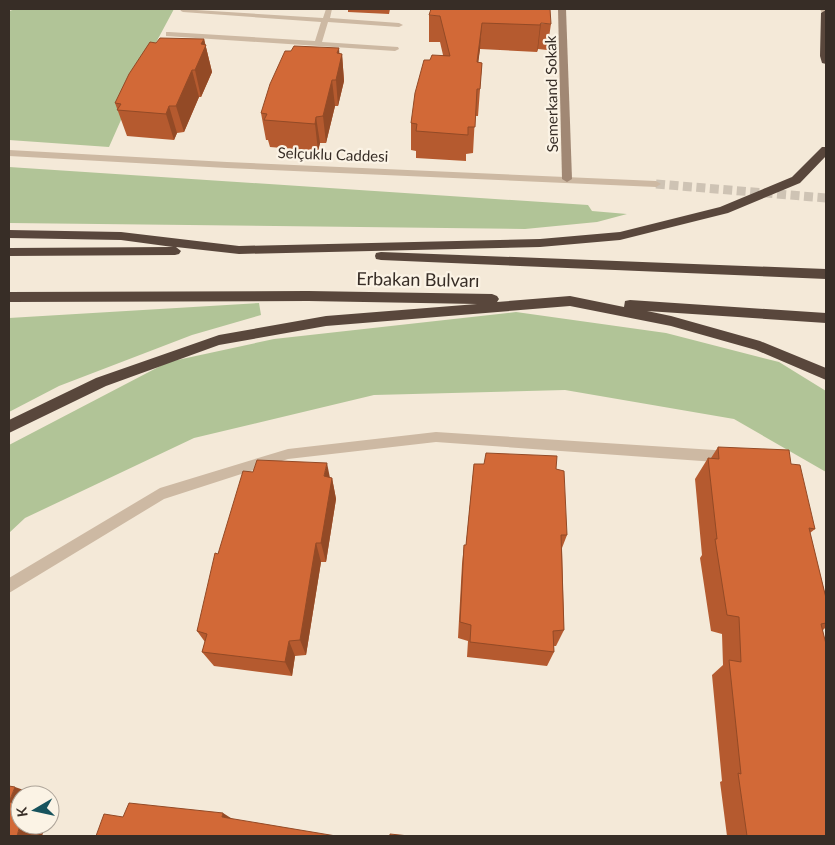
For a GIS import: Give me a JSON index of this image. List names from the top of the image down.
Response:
{
  "streets": {
    "highway": ["Erbakan Bulvarı"],
    "street": ["Semerkand Sokak", "Selçuklu Caddesi"]
  },
  "crossings": [
    ["Semerkand Sokak", "Selçuklu Caddesi"]
  ],
  "north": "left"
}
